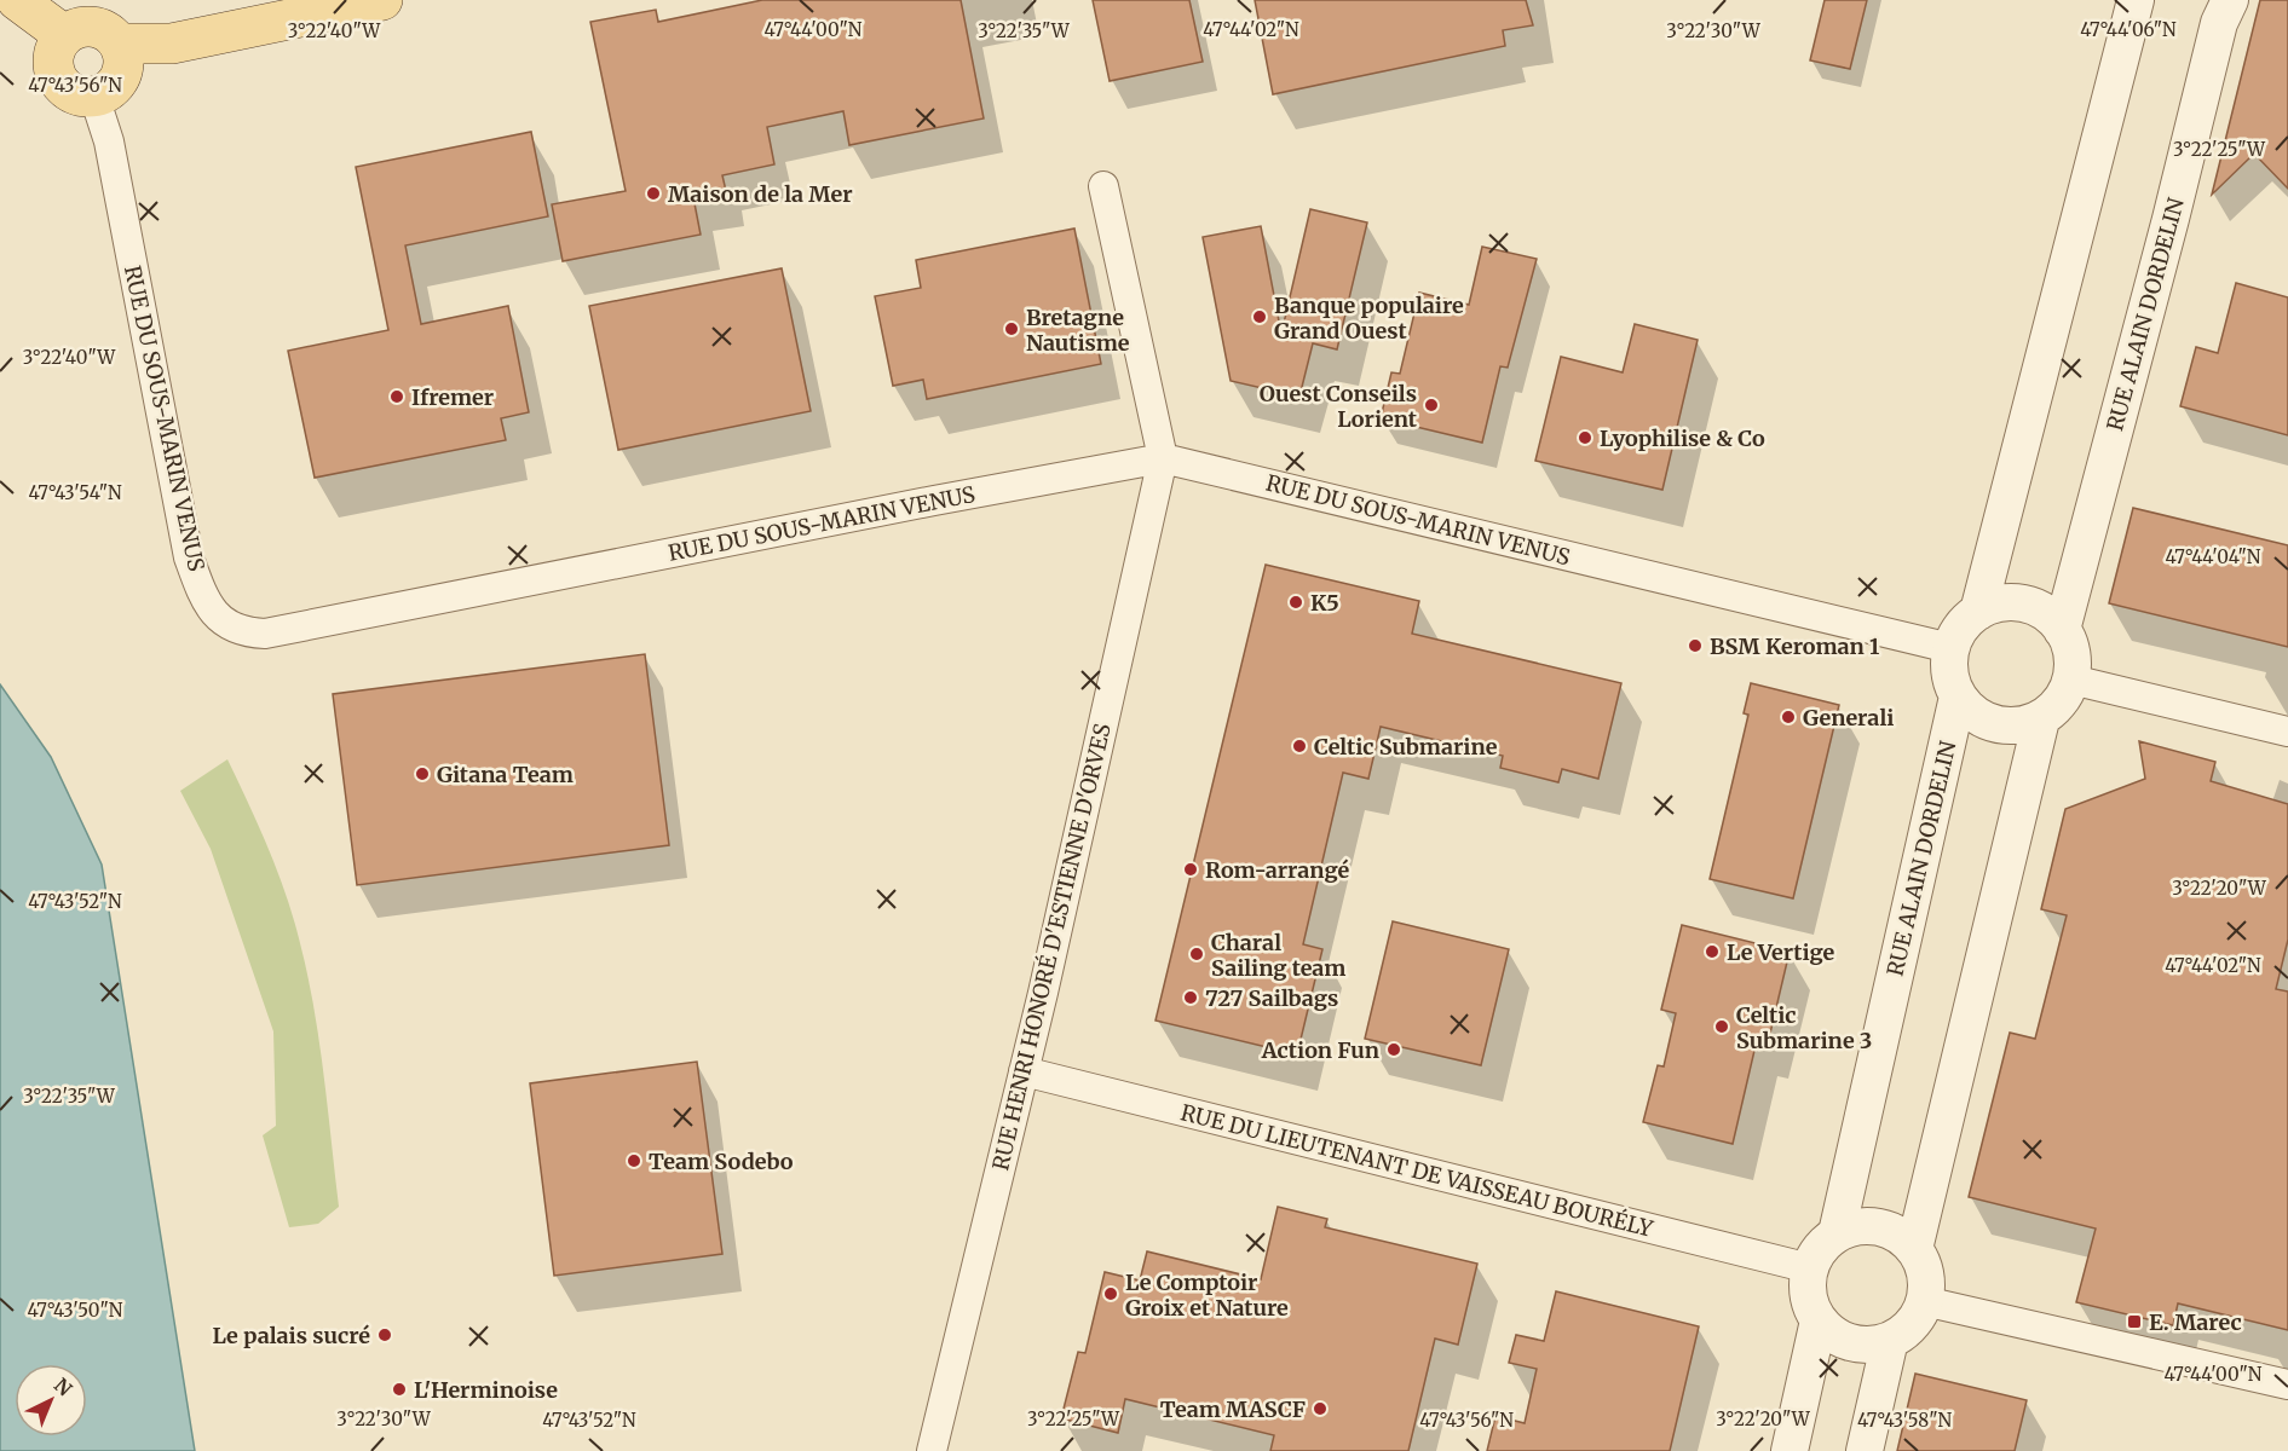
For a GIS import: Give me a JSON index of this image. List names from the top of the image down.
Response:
{
  "streets": {
    "street": [
      "RUE ALAIN DORDELIN",
      "RUE DU SOUS-MARIN VENUS",
      "RUE HENRI HONORÉ D'ESTIENNE D'ORVES",
      "RUE DU LIEUTENANT DE VAISSEAU BOURÉLY"
    ]
  },
  "crossings": [
    ["RUE ALAIN DORDELIN", "RUE DU SOUS-MARIN VENUS"],
    ["RUE ALAIN DORDELIN", "RUE DU LIEUTENANT DE VAISSEAU BOURÉLY"],
    ["RUE DU SOUS-MARIN VENUS", "RUE HENRI HONORÉ D'ESTIENNE D'ORVES"],
    ["RUE HENRI HONORÉ D'ESTIENNE D'ORVES", "RUE DU LIEUTENANT DE VAISSEAU BOURÉLY"]
  ],
  "places": {
    "other": [
      "Maison de la Mer",
      "Banque populaire Grand Ouest",
      "Bretagne Nautisme",
      "Ifremer",
      "Ouest Conseils Lorient",
      "Lyophilise & Co",
      "K5",
      "BSM Keroman 1",
      "Generali",
      "Celtic Submarine",
      "Gitana Team",
      "Rom-arrangé",
      "Le Vertige",
      "Charal Sailing team",
      "727 Sailbags",
      "Celtic Submarine 3",
      "Action Fun",
      "Team Sodebo",
      "Le Comptoir Groix et Nature",
      "Le palais sucré",
      "L'Herminoise",
      "Team MASCF"
    ],
    "transit": ["E. Marec"]
  },
  "north": "top right",
  "coordinates": [
    "47°44'06\"N",
    "47°44'00\"N",
    "47°44'02\"N",
    "3°22'40\"W",
    "3°22'35\"W",
    "3°22'30\"W",
    "47°43'56\"N",
    "3°22'25\"W",
    "47°43'54\"N",
    "47°44'04\"N",
    "3°22'20\"W",
    "47°43'52\"N",
    "47°43'50\"N",
    "47°43'58\"N"
  ]
}
